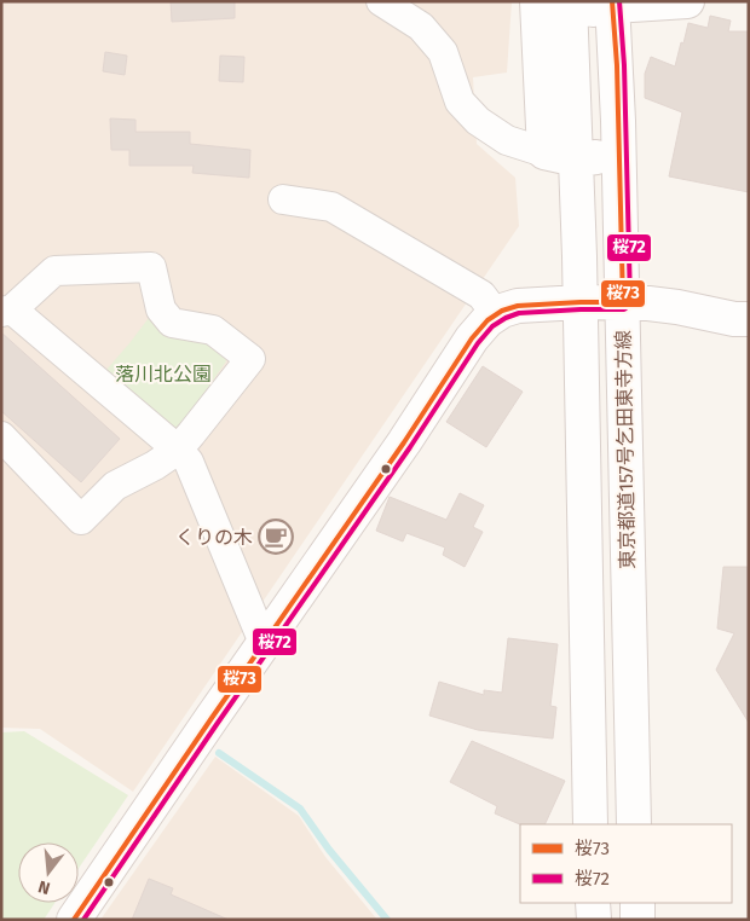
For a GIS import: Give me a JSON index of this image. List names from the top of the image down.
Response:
{
  "streets": {
    "main road": ["東京都道157号乞田東寺方線"]
  },
  "parks": ["落川北公園"],
  "places": {
    "cafe": ["くりの木"]
  },
  "lines": ["transit line 桜73", "transit line 桜72"],
  "legend": ["桜73", "桜72"],
  "north": "bottom"
}
